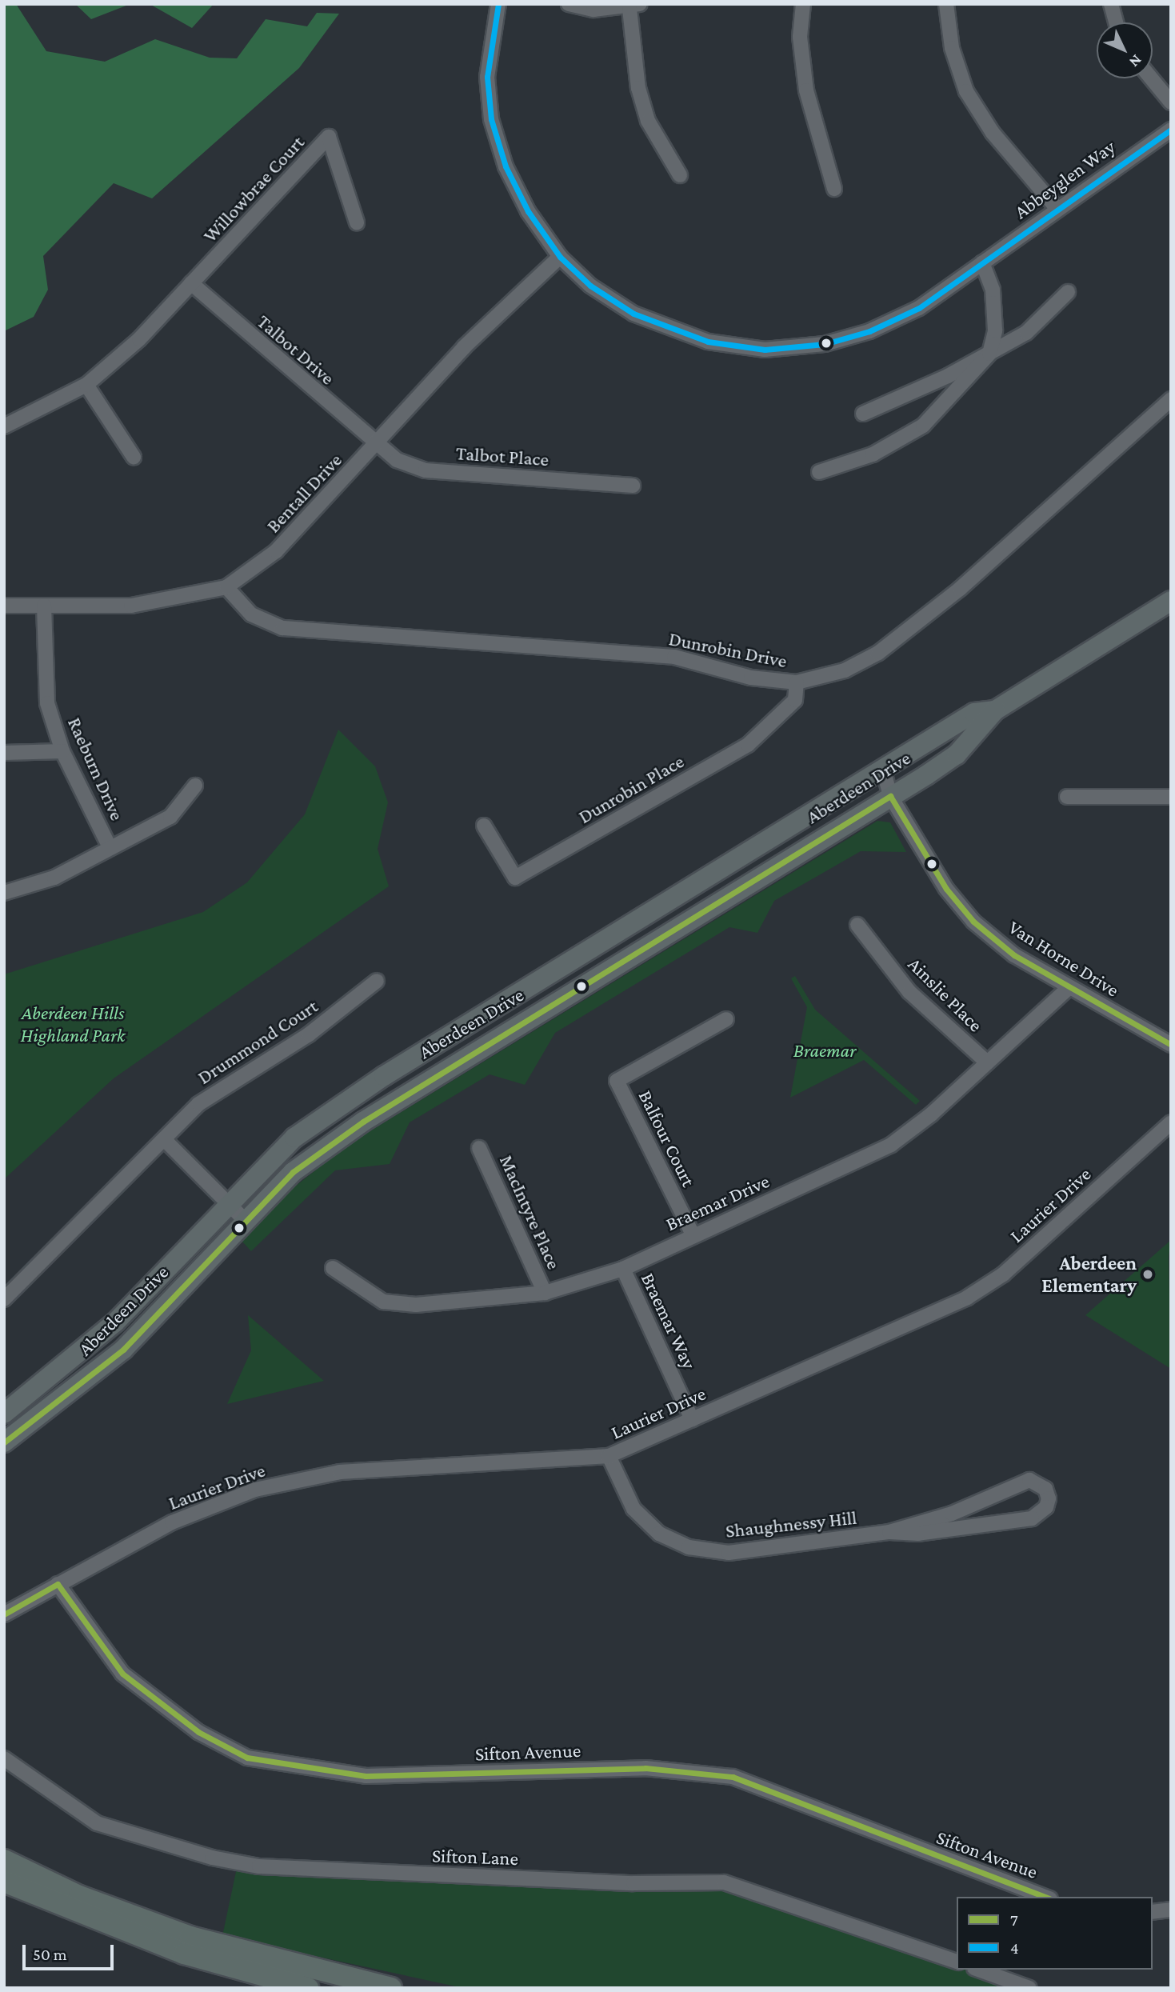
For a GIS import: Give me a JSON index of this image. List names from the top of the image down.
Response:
{
  "streets": {
    "main road": ["Aberdeen Drive"],
    "street": [
      "Abbeyglen Way",
      "Willowbrae Court",
      "Talbot Drive",
      "Talbot Place",
      "Bentall Drive",
      "Dunrobin Drive",
      "Raeburn Drive",
      "Dunrobin Place",
      "Van Horne Drive",
      "Ainslie Place",
      "Drummond Court",
      "Balfour Court",
      "Braemar Drive",
      "Laurier Drive",
      "MacIntyre Place",
      "Braemar Way",
      "Shaughnessy Hill",
      "Sifton Avenue",
      "Sifton Lane"
    ]
  },
  "crossings": [
    ["Abbeyglen Way", "Bentall Drive"],
    ["Willowbrae Court", "Talbot Drive"],
    ["Talbot Drive", "Talbot Place"],
    ["Talbot Drive", "Bentall Drive"],
    ["Talbot Place", "Bentall Drive"],
    ["Bentall Drive", "Dunrobin Drive"],
    ["Bentall Drive", "Raeburn Drive"],
    ["Dunrobin Drive", "Dunrobin Place"],
    ["Aberdeen Drive", "Van Horne Drive"],
    ["Van Horne Drive", "Braemar Drive"],
    ["Ainslie Place", "Braemar Drive"],
    ["Balfour Court", "Braemar Drive"],
    ["Braemar Drive", "MacIntyre Place"],
    ["Braemar Drive", "Braemar Way"],
    ["Laurier Drive", "Braemar Way"],
    ["Laurier Drive", "Shaughnessy Hill"],
    ["Laurier Drive", "Sifton Avenue"]
  ],
  "parks": ["Aberdeen Hills Highland Park", "Braemar"],
  "places": ["Aberdeen Elementary"],
  "lines": ["transit line 4", "transit line 7"],
  "legend": ["7", "4"],
  "scale_bar": "50 m",
  "north": "bottom right"
}
